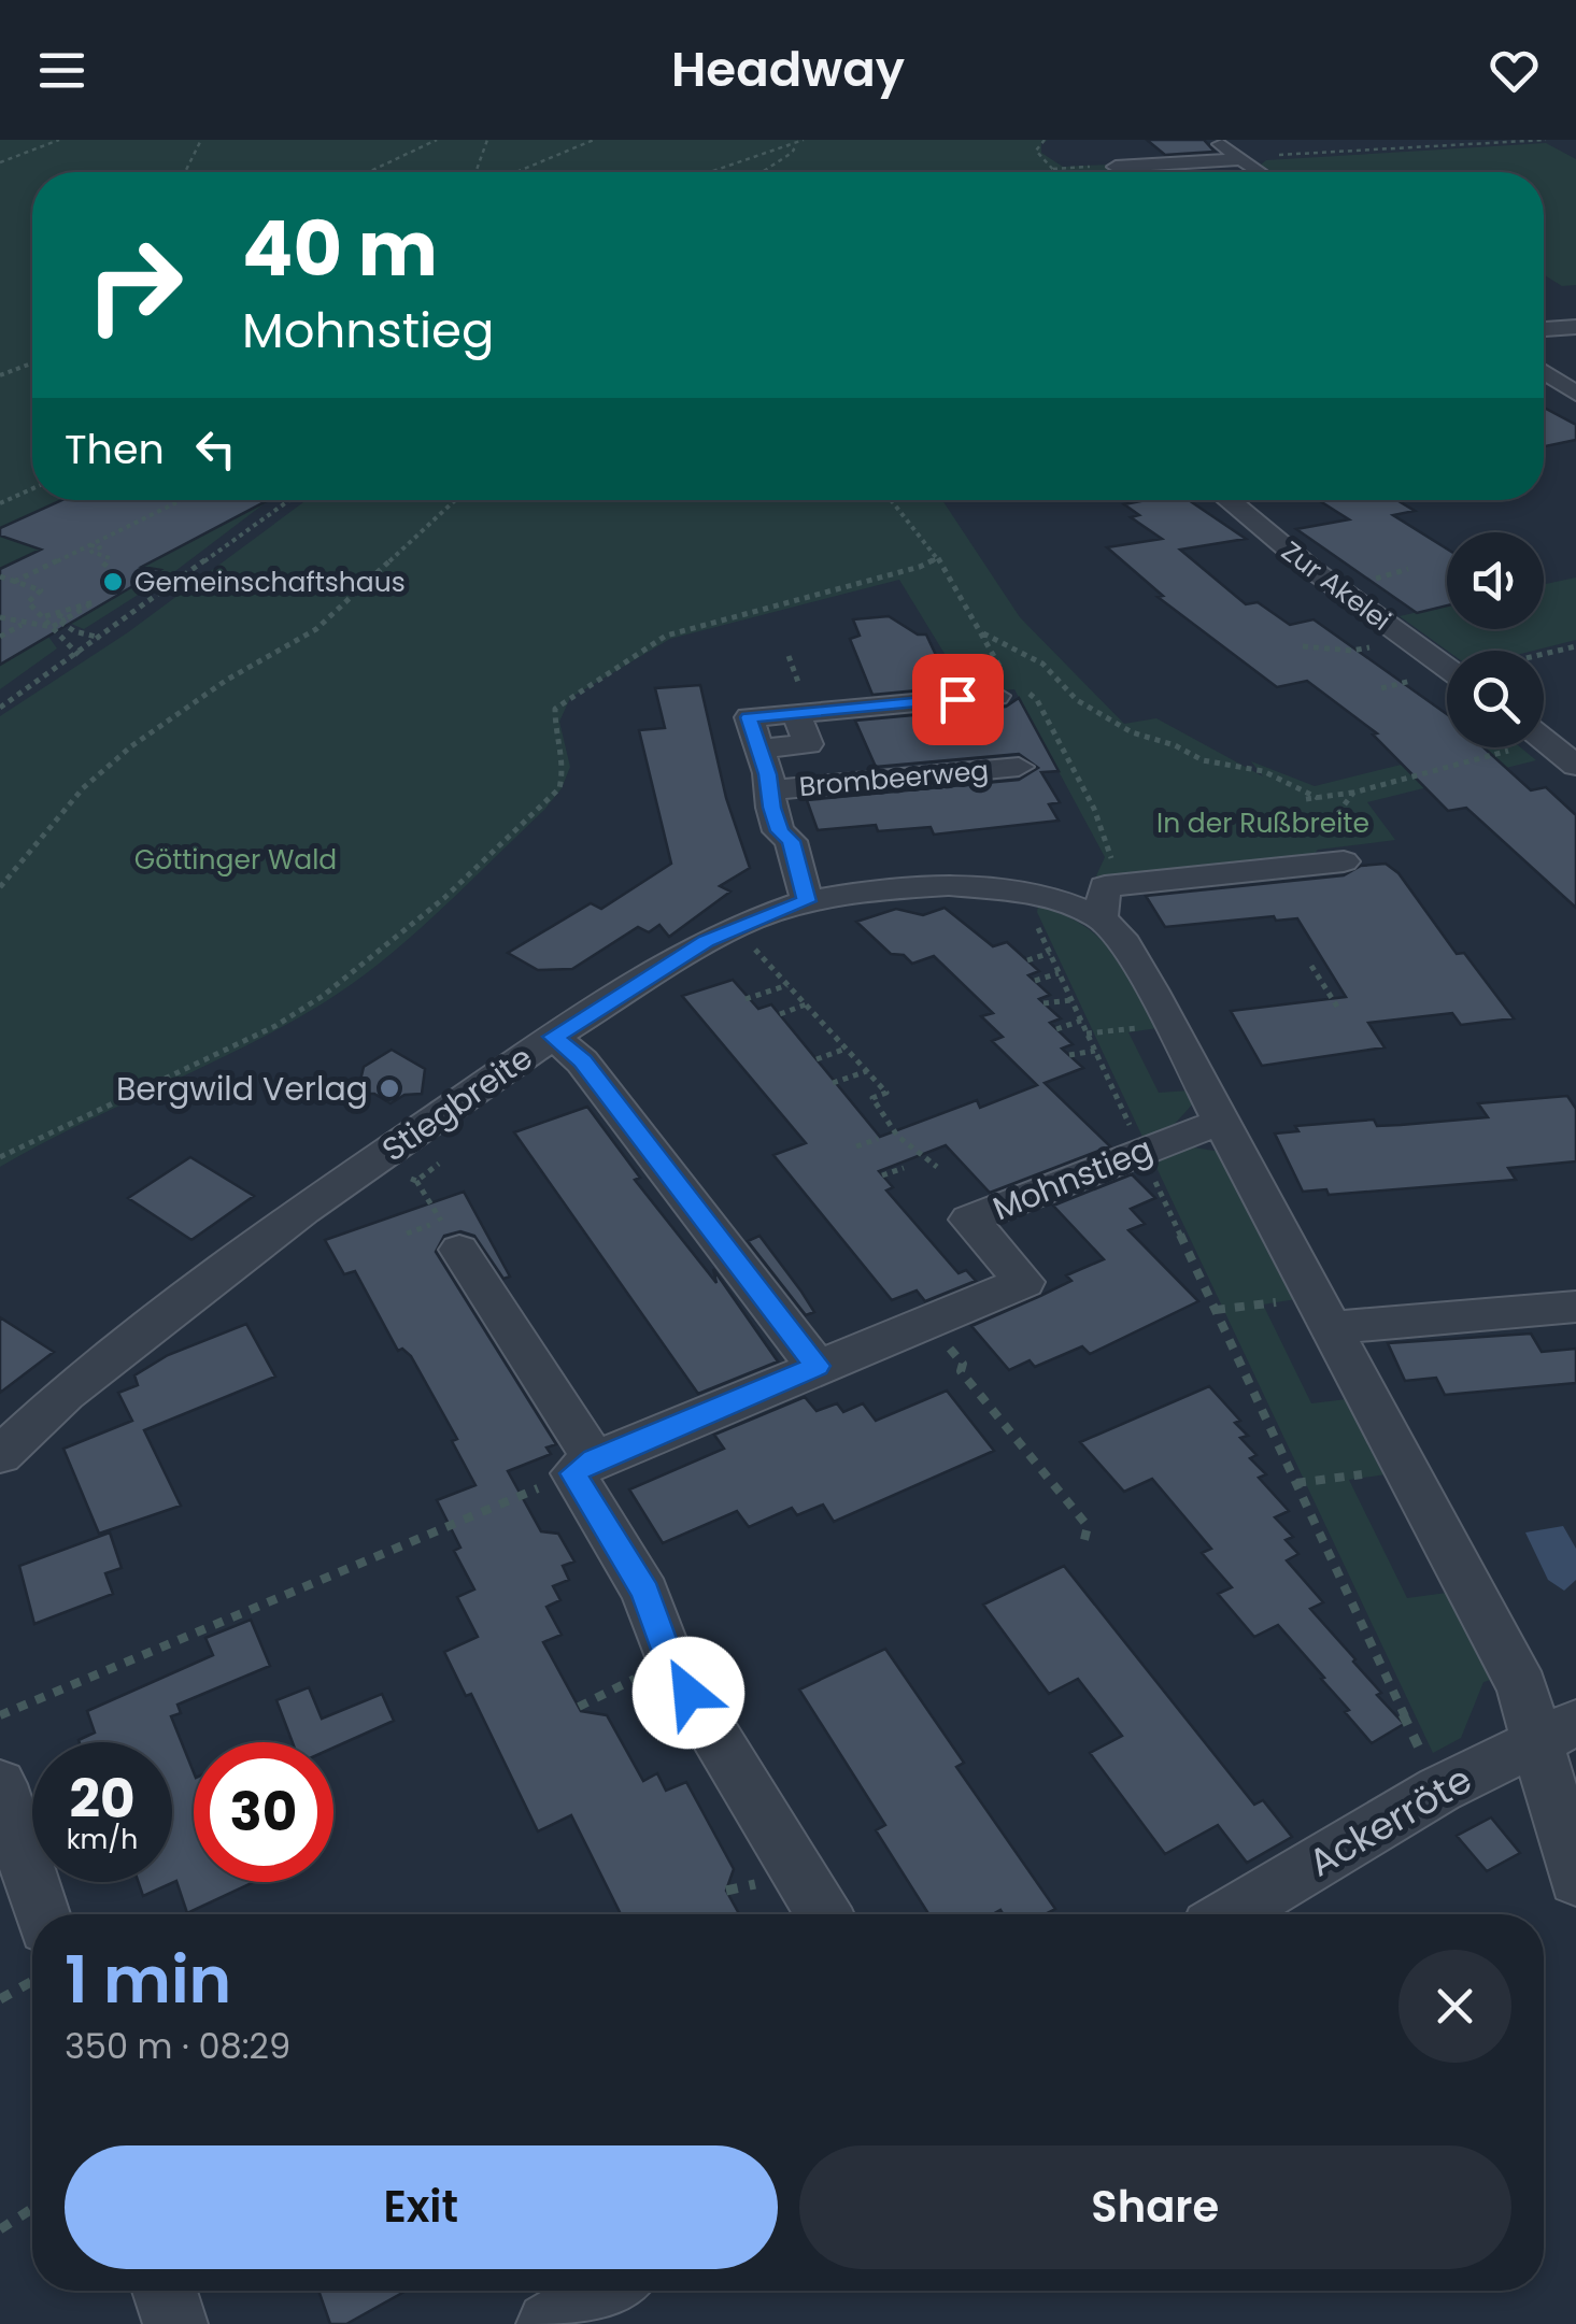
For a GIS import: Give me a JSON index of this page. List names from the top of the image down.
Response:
{
  "streets": {
    "street": [
      "Zur Akelei",
      "Brombeerweg",
      "Stiegbreite",
      "Mohnstieg",
      "Ackerröte"
    ]
  },
  "crossings": [
    ["Brombeerweg", "Stiegbreite"]
  ],
  "parks": ["In der Rußbreite", "Göttinger Wald"],
  "places": ["Gemeinschaftshaus", "Bergwild Verlag"],
  "page": {
    "header": "Headway",
    "turn": ["40 m", "Mohnstieg"],
    "then": "Then",
    "speed": "20 km/h",
    "limit": "30",
    "heading": ["1 min", "350 m · 08:29"],
    "buttons": ["Exit", "Share"]
  }
}
